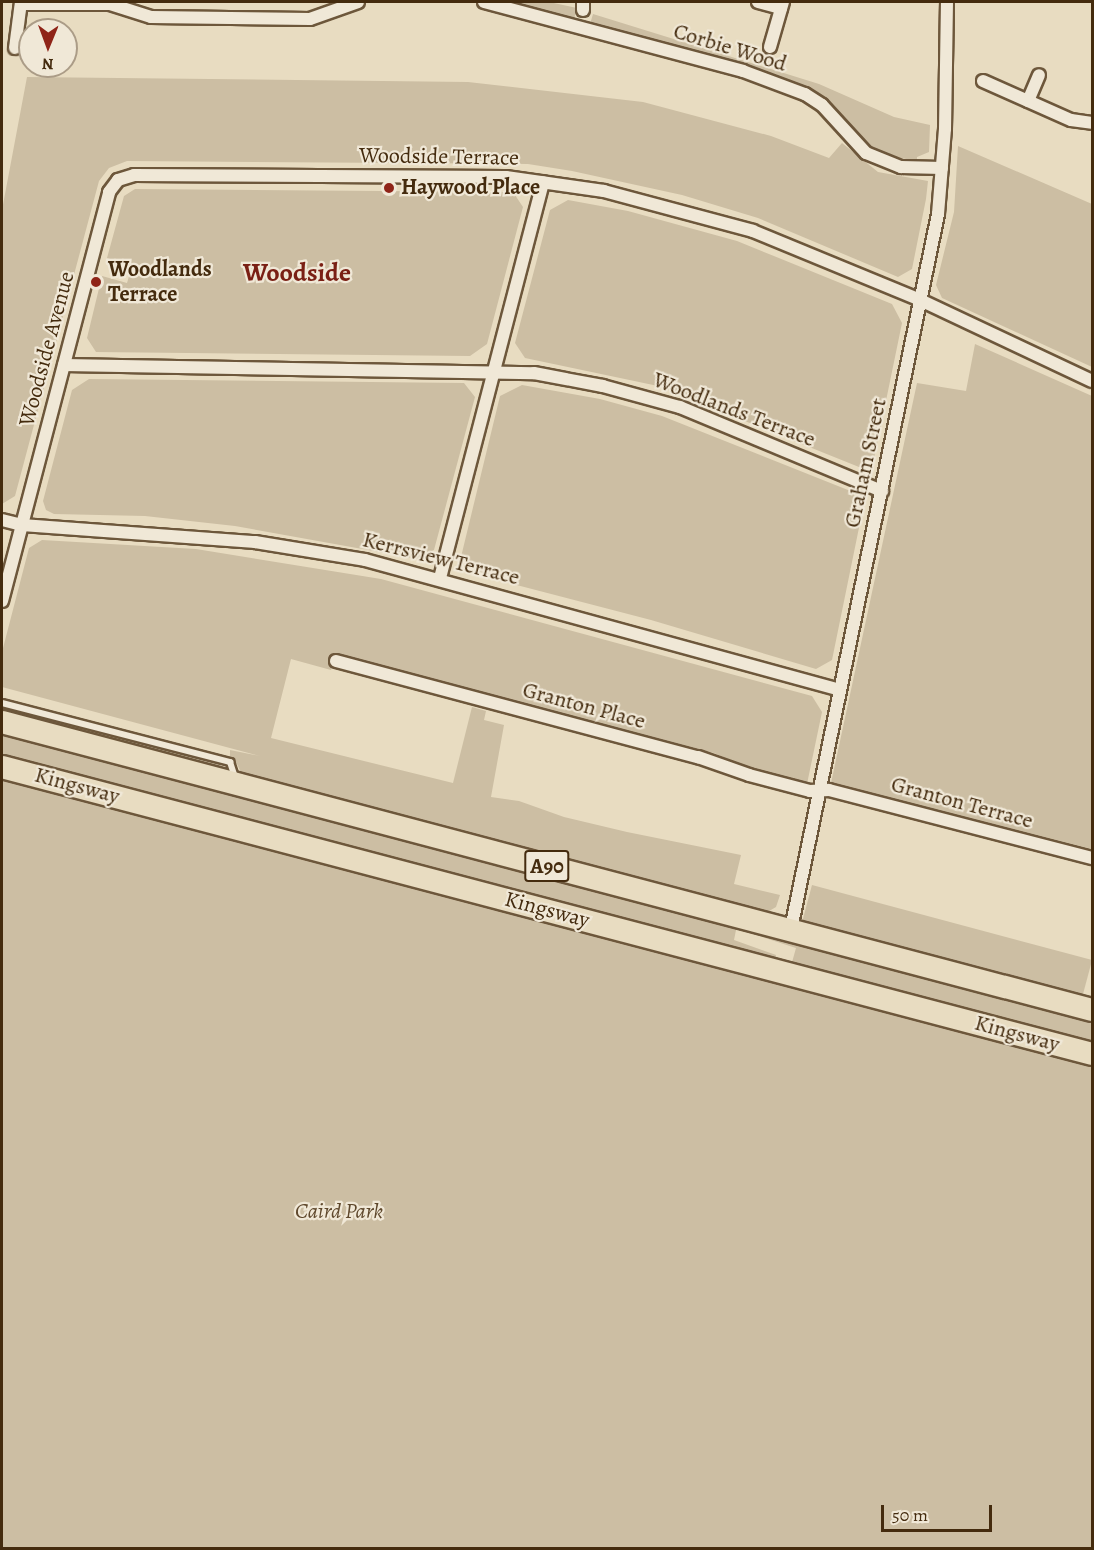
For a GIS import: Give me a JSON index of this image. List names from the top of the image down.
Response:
{
  "streets": {
    "highway": ["Kingsway", "A90"],
    "street": [
      "Corbie Wood",
      "Woodside Terrace",
      "Woodside Avenue",
      "Woodlands Terrace",
      "Graham Street",
      "Kerrsview Terrace",
      "Granton Place",
      "Granton Terrace"
    ]
  },
  "crossings": [
    ["Corbie Wood", "Graham Street"],
    ["Woodside Terrace", "Woodside Avenue"],
    ["Woodside Terrace", "Graham Street"],
    ["Woodside Avenue", "Woodlands Terrace"],
    ["Woodside Avenue", "Kerrsview Terrace"],
    ["Woodlands Terrace", "Graham Street"],
    ["Graham Street", "Kerrsview Terrace"],
    ["Graham Street", "Granton Place"],
    ["Graham Street", "Kingsway"],
    ["Graham Street", "Granton Terrace"],
    ["Granton Place", "Granton Terrace"]
  ],
  "districts": ["Woodside"],
  "parks": ["Caird Park"],
  "places": ["Haywood Place", "Woodlands Terrace"],
  "scale_bar": "50 m",
  "north": "bottom"
}
